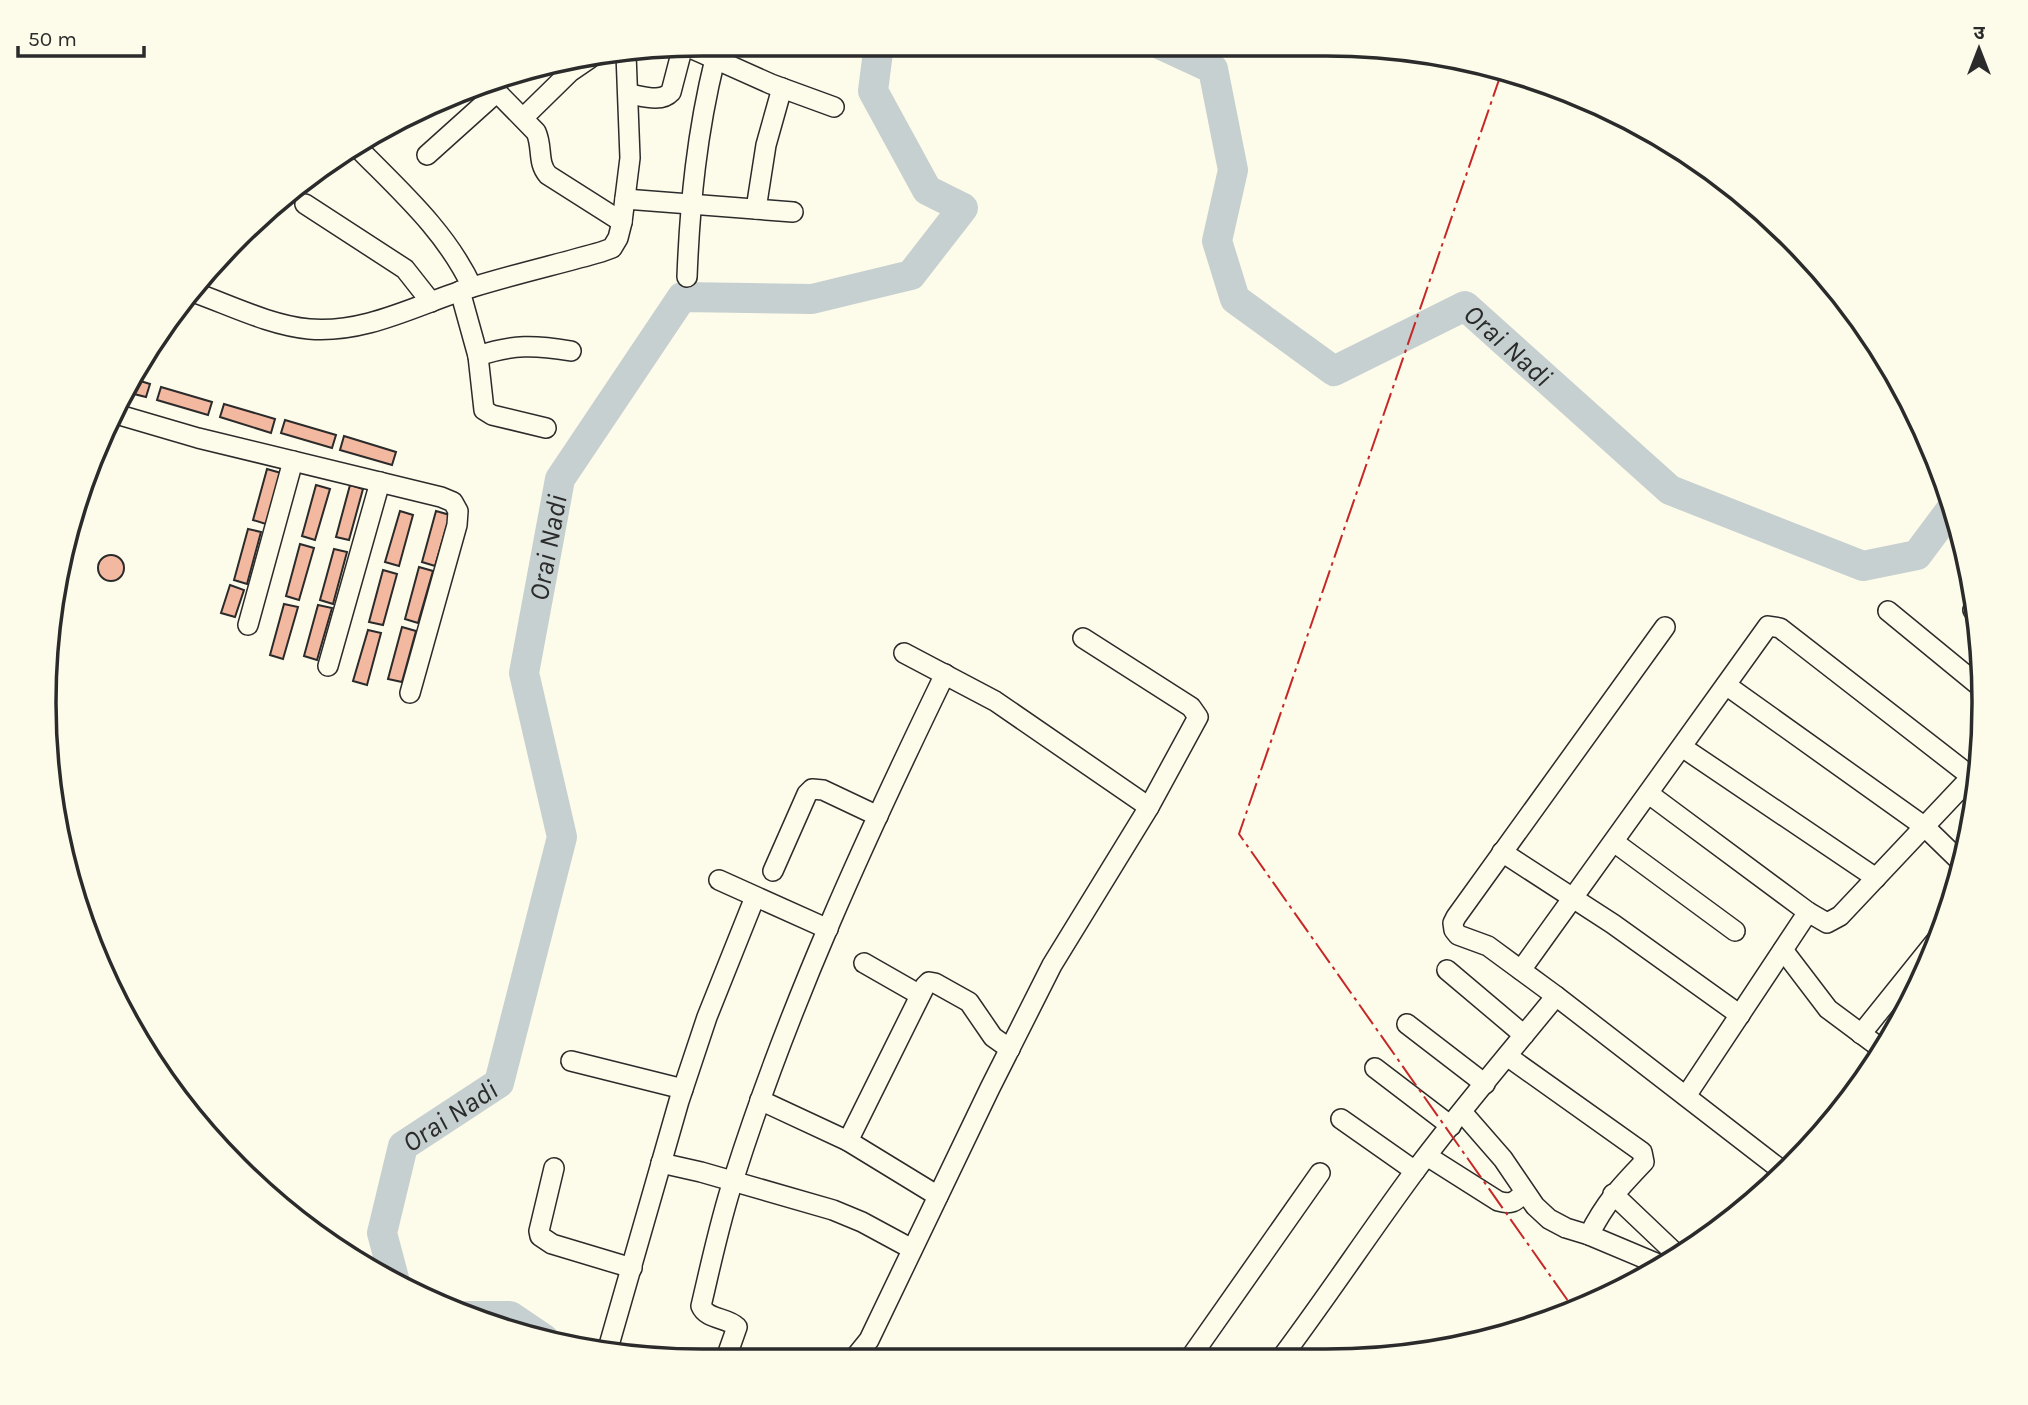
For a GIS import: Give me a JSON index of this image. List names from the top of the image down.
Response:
{
  "water": ["Orai Nadi"],
  "scale_bar": "50 m",
  "north": "top"
}
